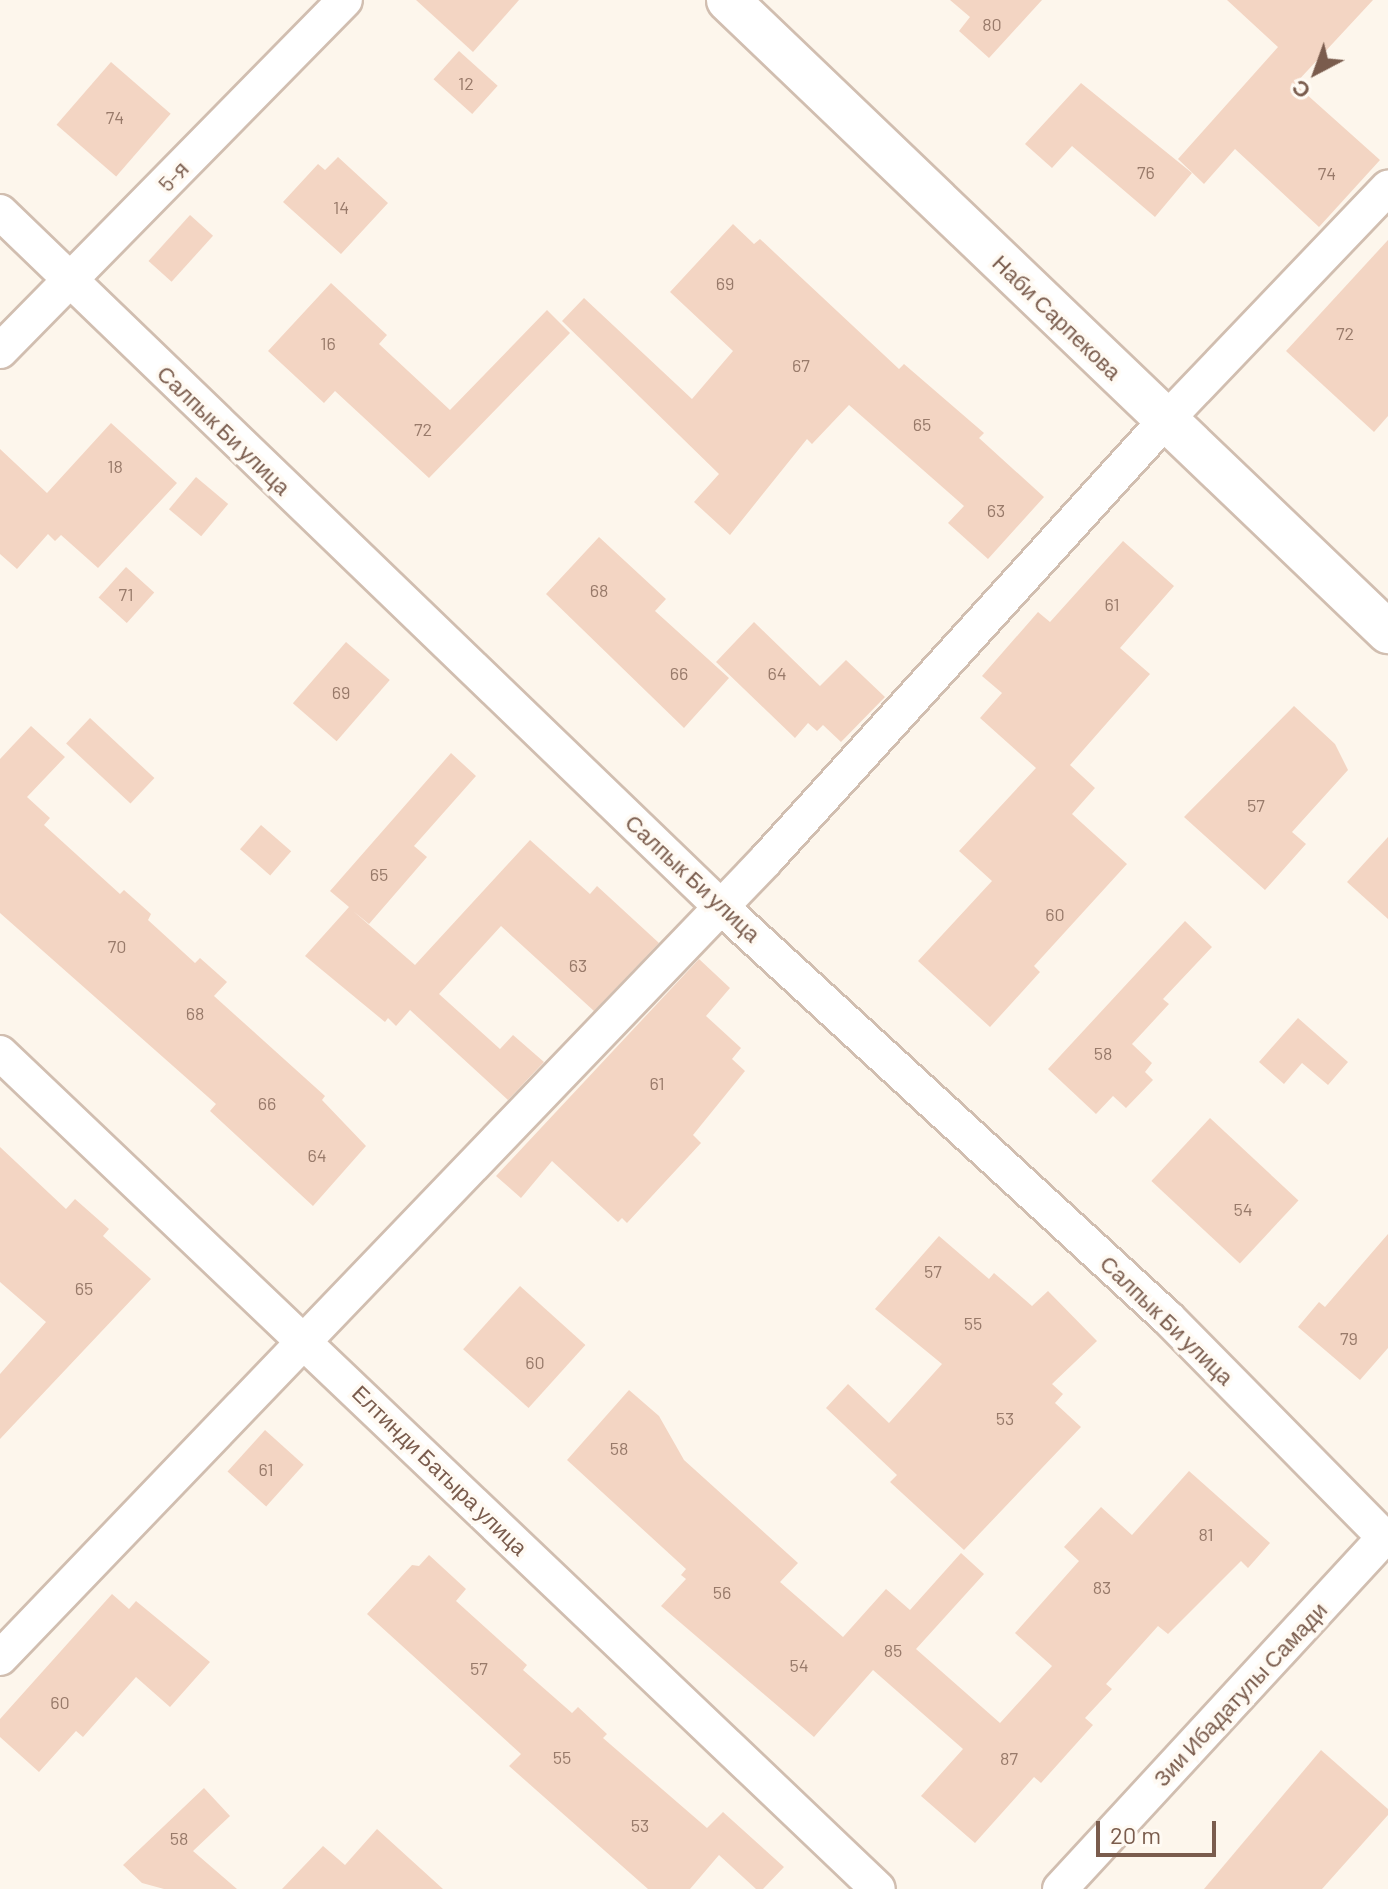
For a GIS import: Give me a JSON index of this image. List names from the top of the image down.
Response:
{
  "streets": {
    "street": [
      "5-я",
      "Наби Сарпекова",
      "Салпык Би улица",
      "Елтинди Батыра улица",
      "Зии Ибадатулы Самади"
    ]
  },
  "crossings": [
    ["5-я", "Салпык Би улица"],
    ["Салпык Би улица", "Зии Ибадатулы Самади"]
  ],
  "house_numbers": [
    "80",
    "12",
    "74",
    "76",
    "74",
    "14",
    "69",
    "72",
    "16",
    "67",
    "65",
    "72",
    "18",
    "63",
    "68",
    "71",
    "61",
    "66",
    "64",
    "69",
    "57",
    "65",
    "60",
    "70",
    "63",
    "68",
    "58",
    "61",
    "66",
    "64",
    "54",
    "57",
    "65",
    "55",
    "79",
    "60",
    "53",
    "58",
    "61",
    "81",
    "83",
    "56",
    "85",
    "54",
    "57",
    "60",
    "55",
    "87",
    "53",
    "58"
  ],
  "scale_bar": "20 m",
  "north": "bottom left"
}
